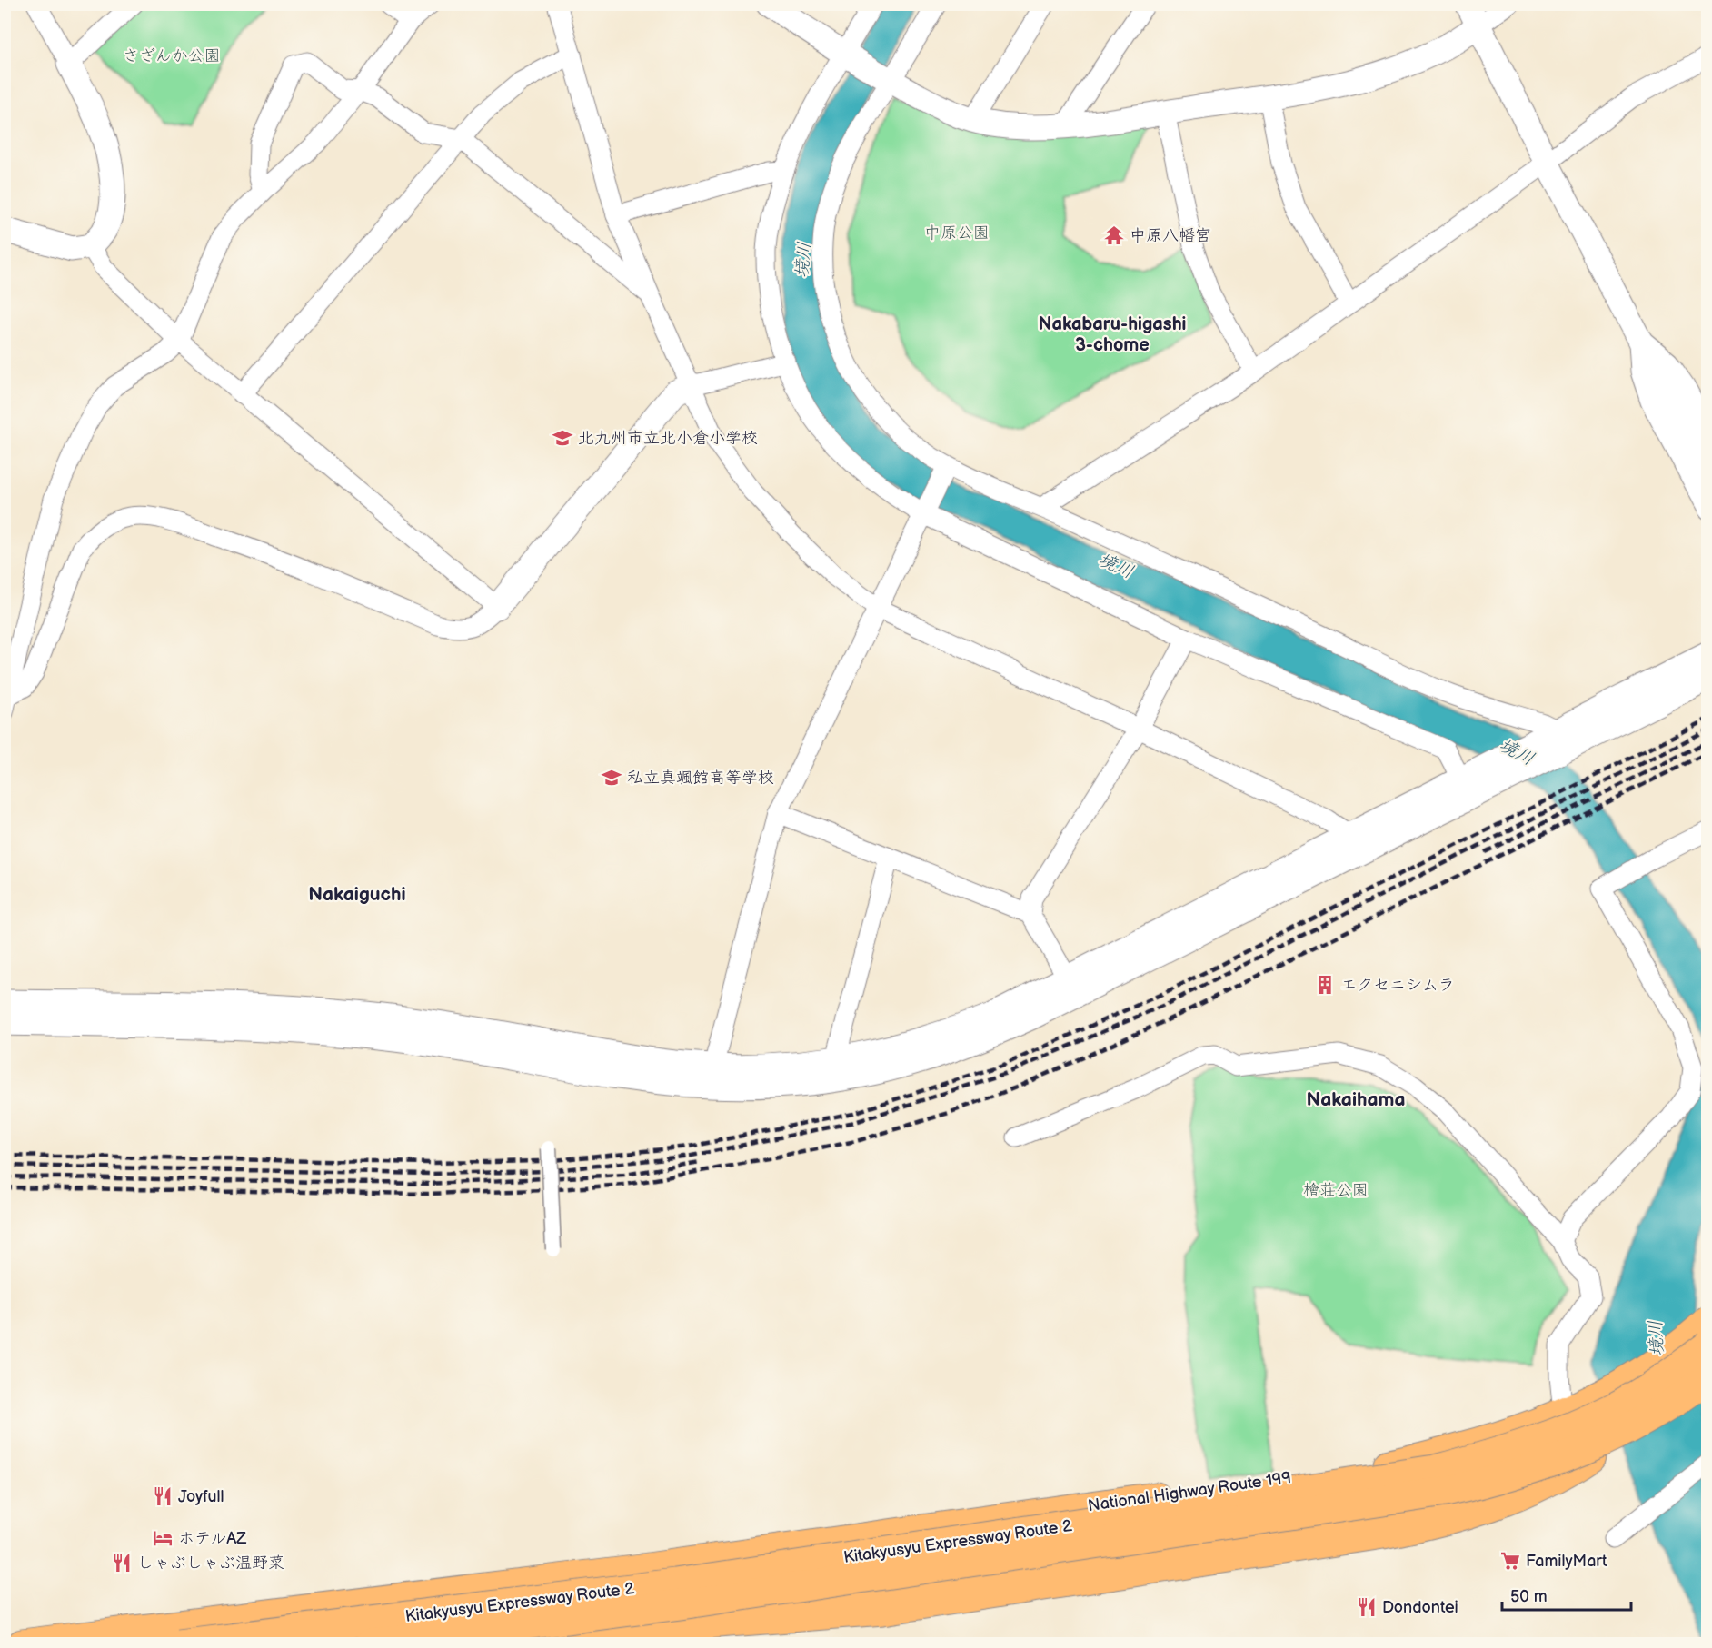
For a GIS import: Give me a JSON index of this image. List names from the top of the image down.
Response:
{
  "streets": {
    "highway": ["National Highway Route 199", "Kitakyusyu Expressway Route 2"]
  },
  "crossings": [
    ["National Highway Route 199", "Kitakyusyu Expressway Route 2"]
  ],
  "districts": ["Nakabaru-higashi 3-chome", "Nakaiguchi", "Nakaihama"],
  "water": ["境川"],
  "parks": ["さざんか公園", "中原公園", "檜荘公園"],
  "places": {
    "temple": ["中原八幡宮"],
    "school or university": ["北九州市立北小倉小学校", "私立真颯館高等学校"],
    "building": ["エクセニシムラ"],
    "restaurant": ["Joyfull", "しゃぶしゃぶ温野菜", "Dondontei"],
    "hotel": ["ホテルAZ"],
    "supermarket": ["FamilyMart"]
  },
  "scale_bar": "50 m"
}
